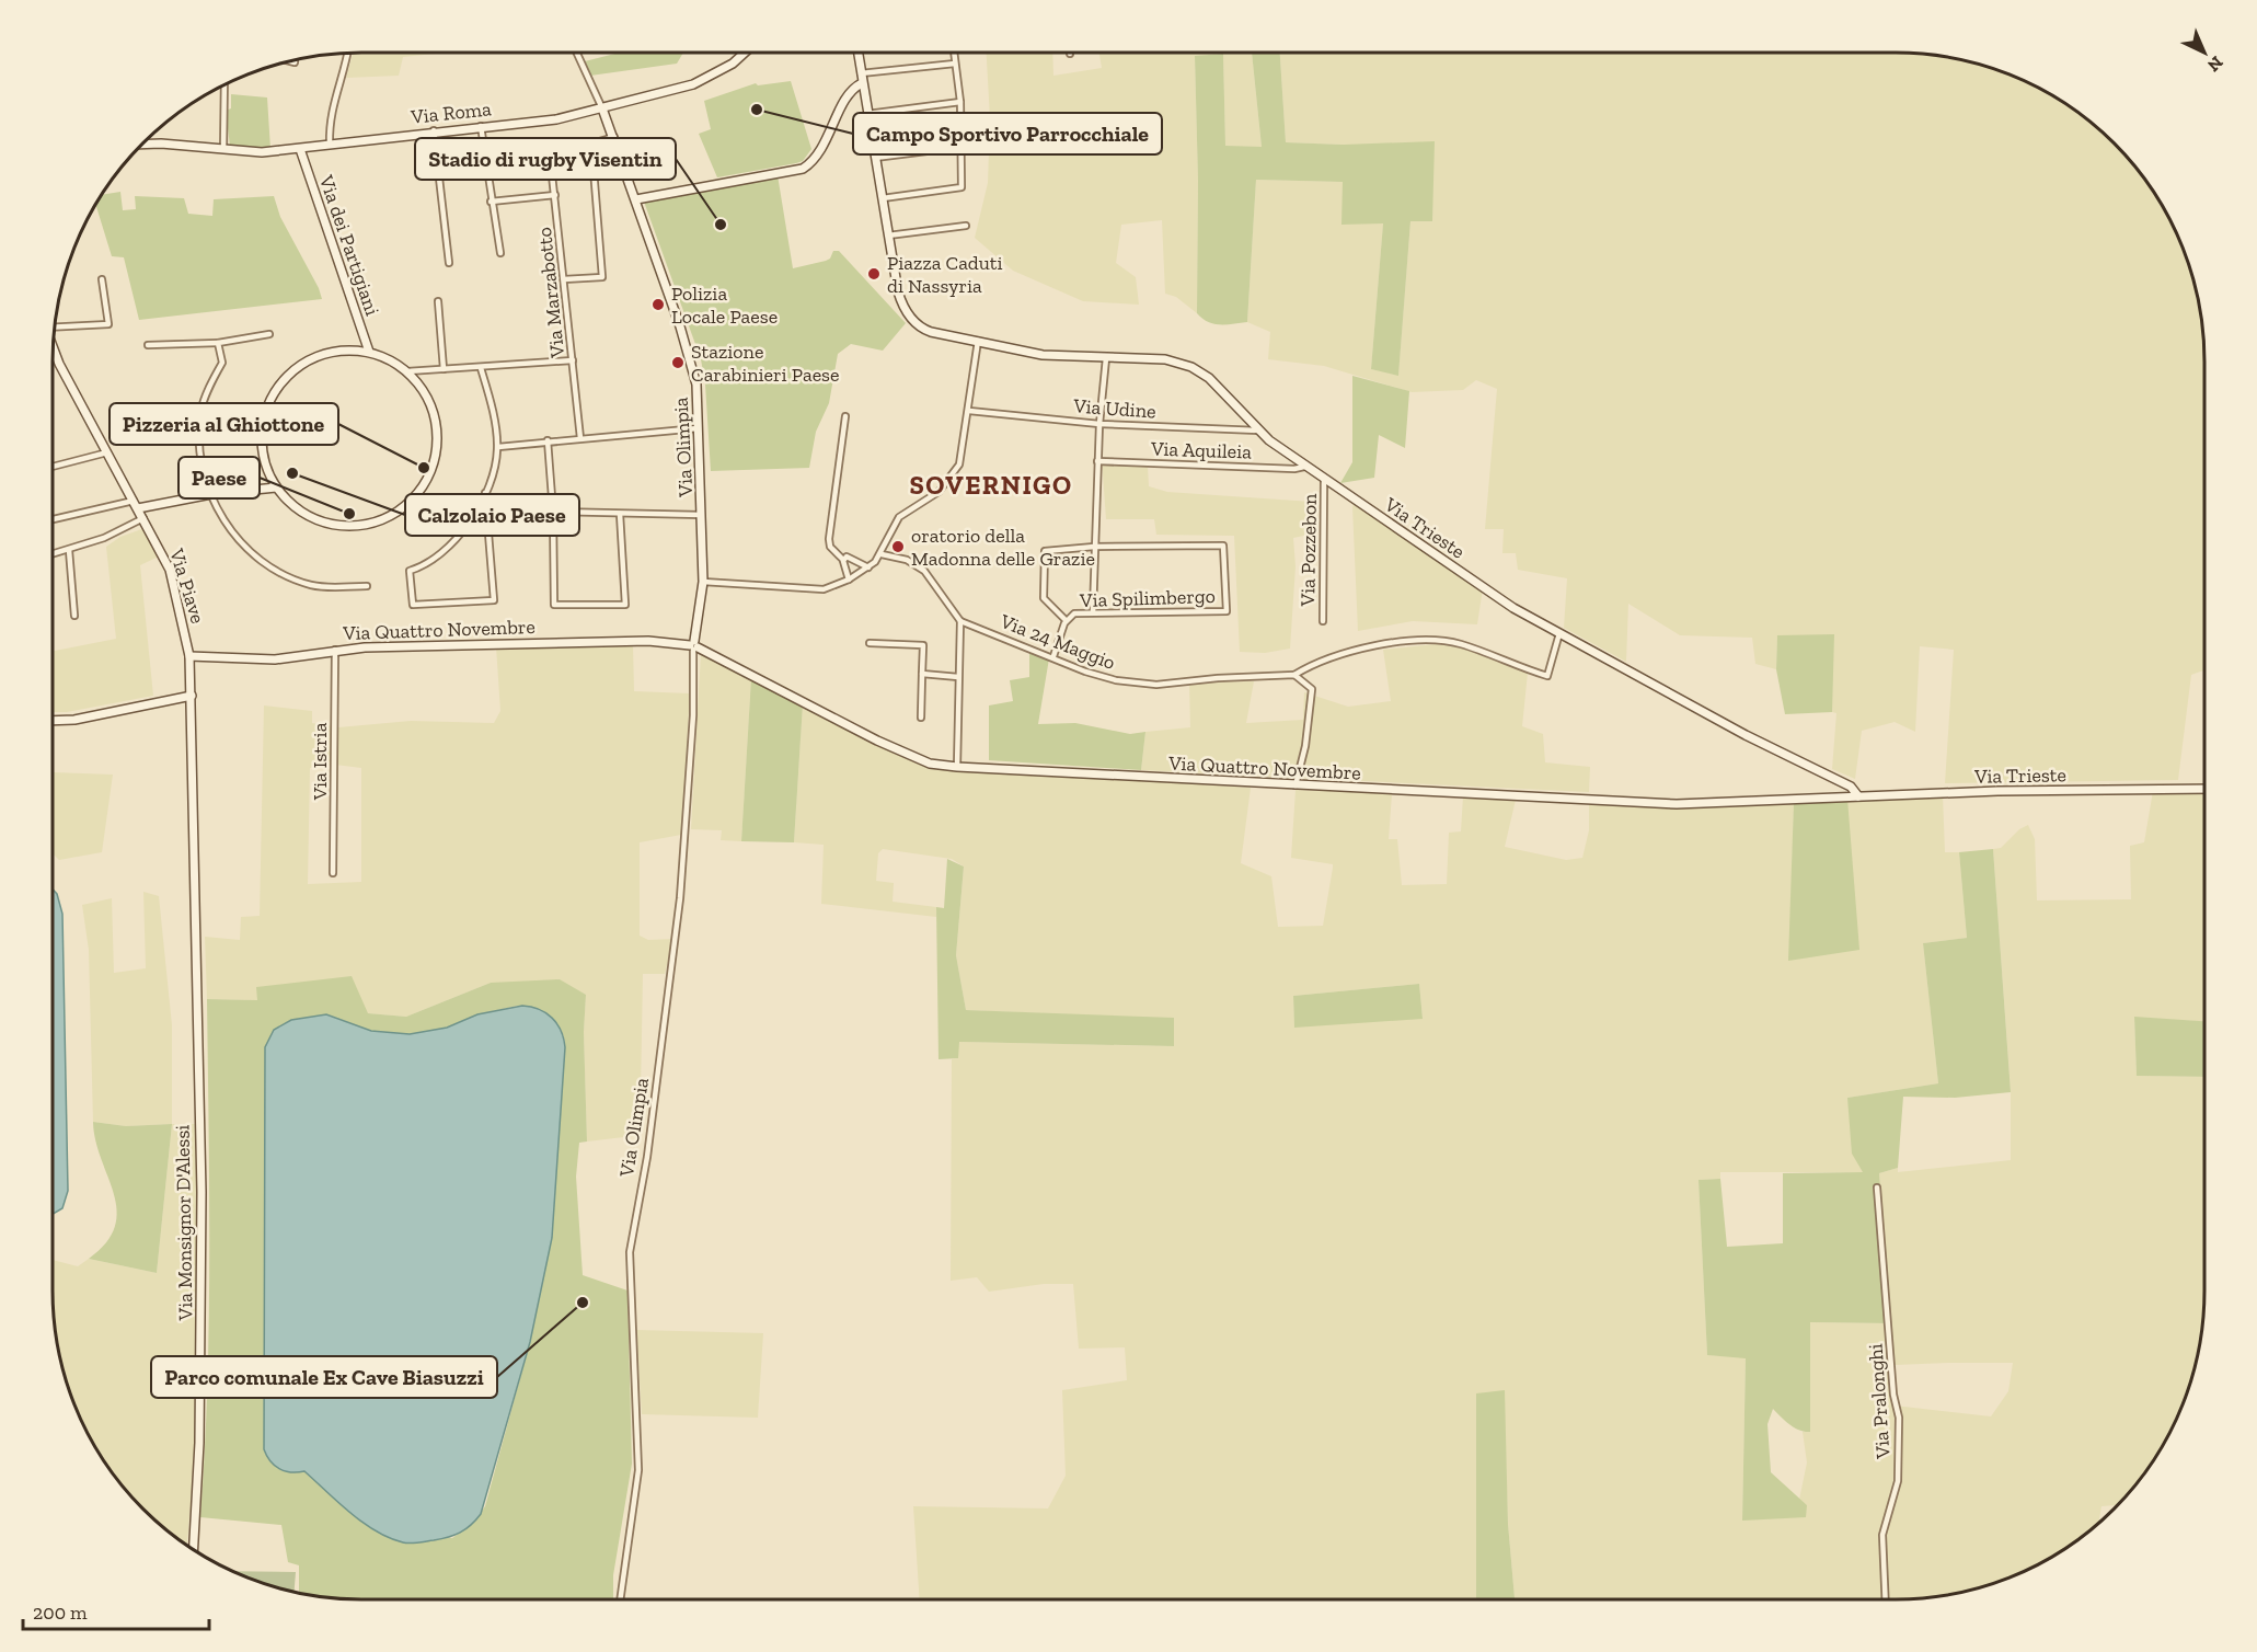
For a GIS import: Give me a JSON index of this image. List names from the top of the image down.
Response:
{
  "streets": {
    "street": [
      "Via Roma",
      "Via dei Partigiani",
      "Via Marzabotto",
      "Via Udine",
      "Via Olimpia",
      "Via Aquileia",
      "Via Trieste",
      "Via Pozzebon",
      "Via Piave",
      "Via Spilimbergo",
      "Via Quattro Novembre",
      "Via 24 Maggio",
      "Via Istria",
      "Via Monsignor D'Alessi",
      "Via Pralonghi"
    ]
  },
  "crossings": [
    ["Via Roma", "Via dei Partigiani"],
    ["Via Roma", "Via Olimpia"],
    ["Via Udine", "Via Trieste"],
    ["Via Olimpia", "Via Quattro Novembre"],
    ["Via Aquileia", "Via Trieste"],
    ["Via Trieste", "Via Pozzebon"],
    ["Via Trieste", "Via Quattro Novembre"],
    ["Via Trieste", "Via 24 Maggio"],
    ["Via Piave", "Via Quattro Novembre"],
    ["Via Piave", "Via Monsignor D'Alessi"],
    ["Via Spilimbergo", "Via 24 Maggio"],
    ["Via Quattro Novembre", "Via Istria"]
  ],
  "districts": ["SOVERNIGO"],
  "places": [
    "Campo Sportivo Parrocchiale",
    "Stadio di rugby Visentin",
    "Piazza Caduti di Nassyria",
    "Polizia Locale Paese",
    "Stazione Carabinieri Paese",
    "Pizzeria al Ghiottone",
    "Calzolaio Paese",
    "Paese",
    "oratorio della Madonna delle Grazie",
    "Parco comunale Ex Cave Biasuzzi"
  ],
  "scale_bar": "200 m",
  "north": "bottom right"
}
